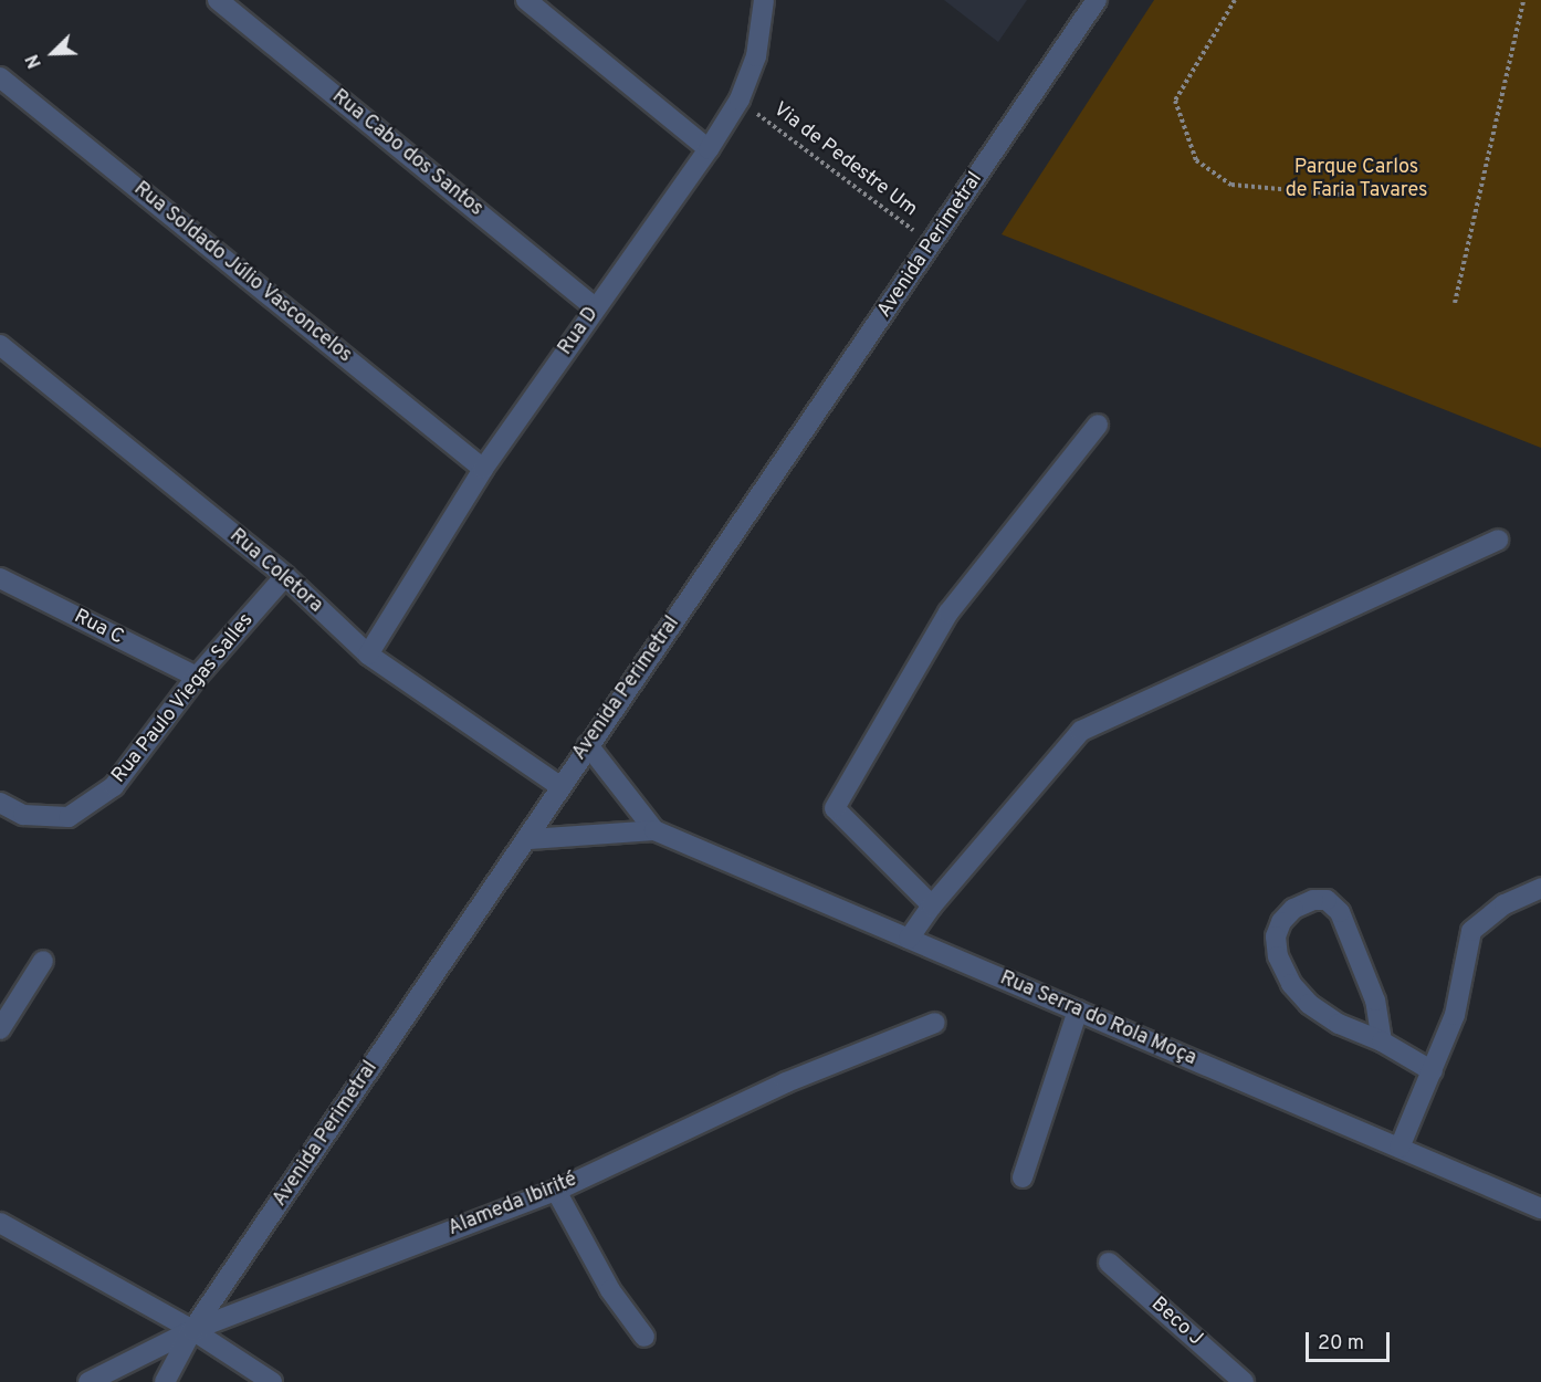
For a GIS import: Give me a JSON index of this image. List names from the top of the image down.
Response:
{
  "streets": {
    "street": [
      "Rua Cabo dos Santos",
      "Avenida Perimetral",
      "Rua Soldado Júlio Vasconcelos",
      "Rua D",
      "Rua Coletora",
      "Rua C",
      "Rua Paulo Viegas Salles",
      "Rua Serra do Rola Moça",
      "Alameda Ibirité",
      "Beco J"
    ],
    "path": ["Via de Pedestre Um"]
  },
  "crossings": [
    ["Rua Cabo dos Santos", "Rua D"],
    ["Via de Pedestre Um", "Avenida Perimetral"],
    ["Via de Pedestre Um", "Rua D"],
    ["Avenida Perimetral", "Rua Coletora"],
    ["Avenida Perimetral", "Rua Serra do Rola Moça"],
    ["Avenida Perimetral", "Alameda Ibirité"],
    ["Rua Soldado Júlio Vasconcelos", "Rua D"],
    ["Rua D", "Rua Coletora"],
    ["Rua Coletora", "Rua Paulo Viegas Salles"],
    ["Rua C", "Rua Paulo Viegas Salles"]
  ],
  "parks": ["Parque Carlos de Faria Tavares"],
  "scale_bar": "20 m",
  "north": "bottom left"
}
